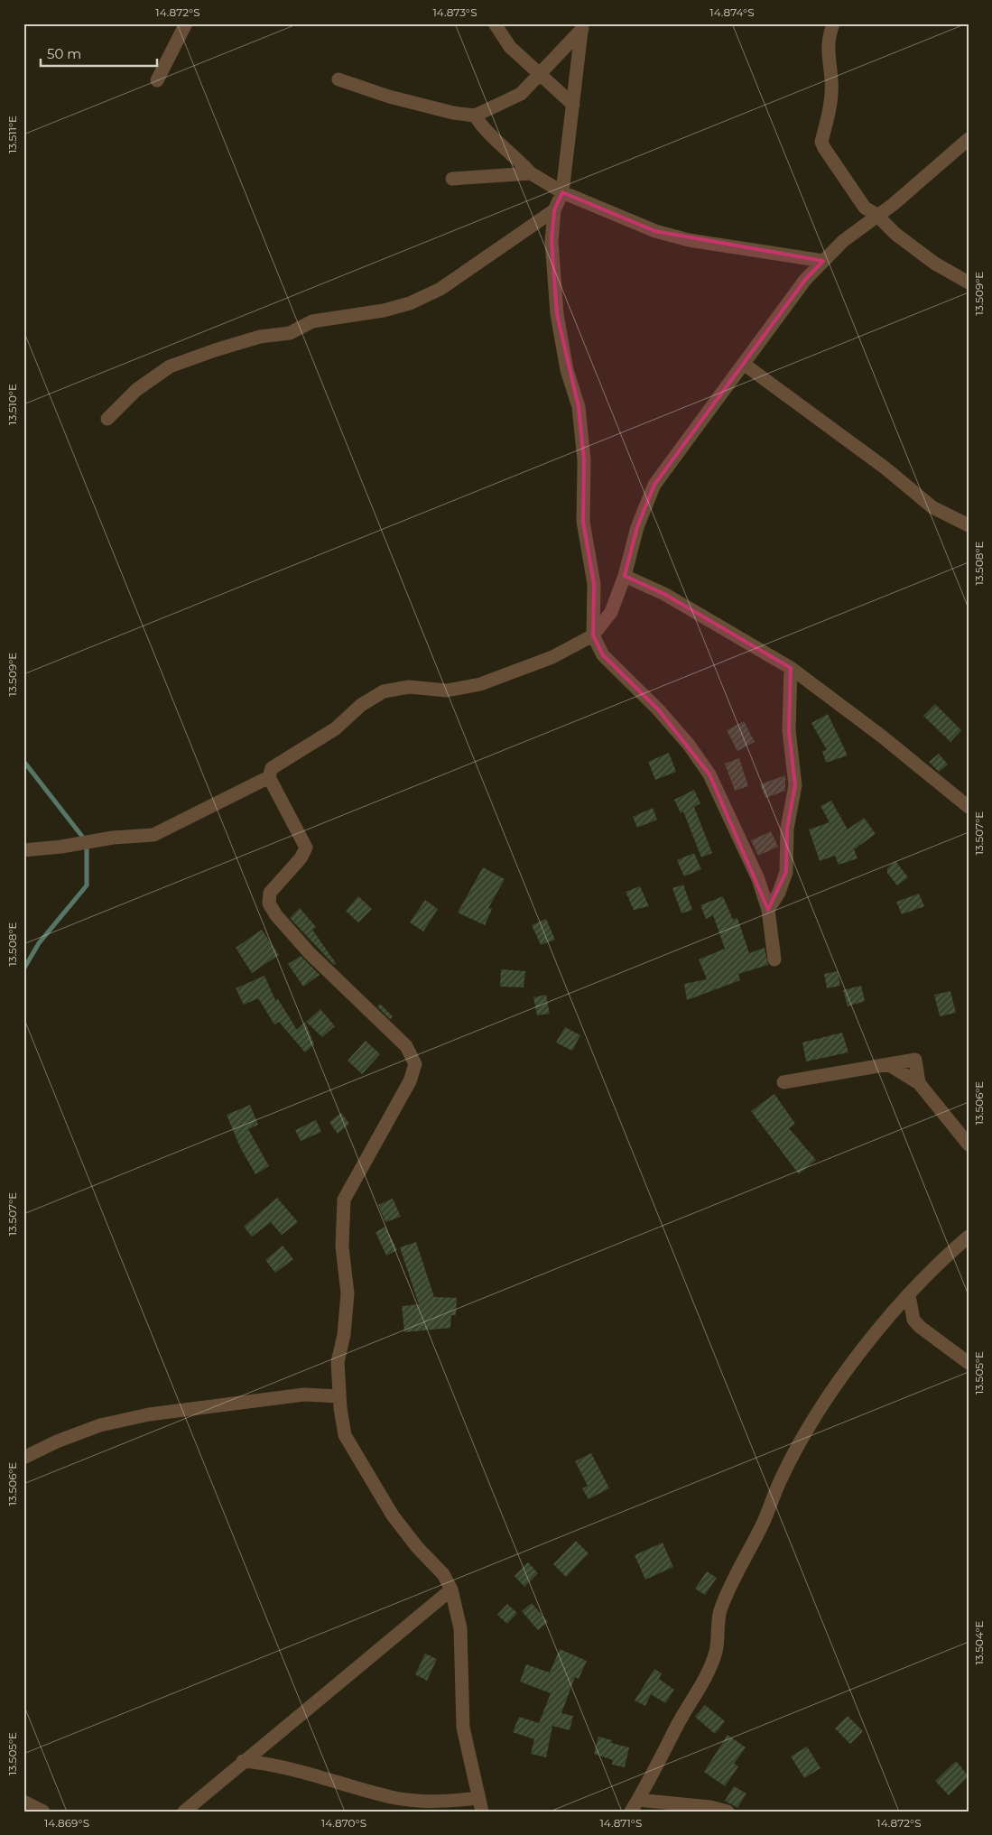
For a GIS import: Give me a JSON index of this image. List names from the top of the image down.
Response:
{
  "scale_bar": "50 m",
  "coordinates": [
    "14.872°S",
    "14.873°S",
    "14.874°S",
    "13.511°E",
    "13.509°E",
    "13.510°E",
    "13.508°E",
    "13.507°E",
    "13.506°E",
    "13.505°E",
    "13.504°E",
    "14.869°S",
    "14.870°S",
    "14.871°S"
  ]
}
